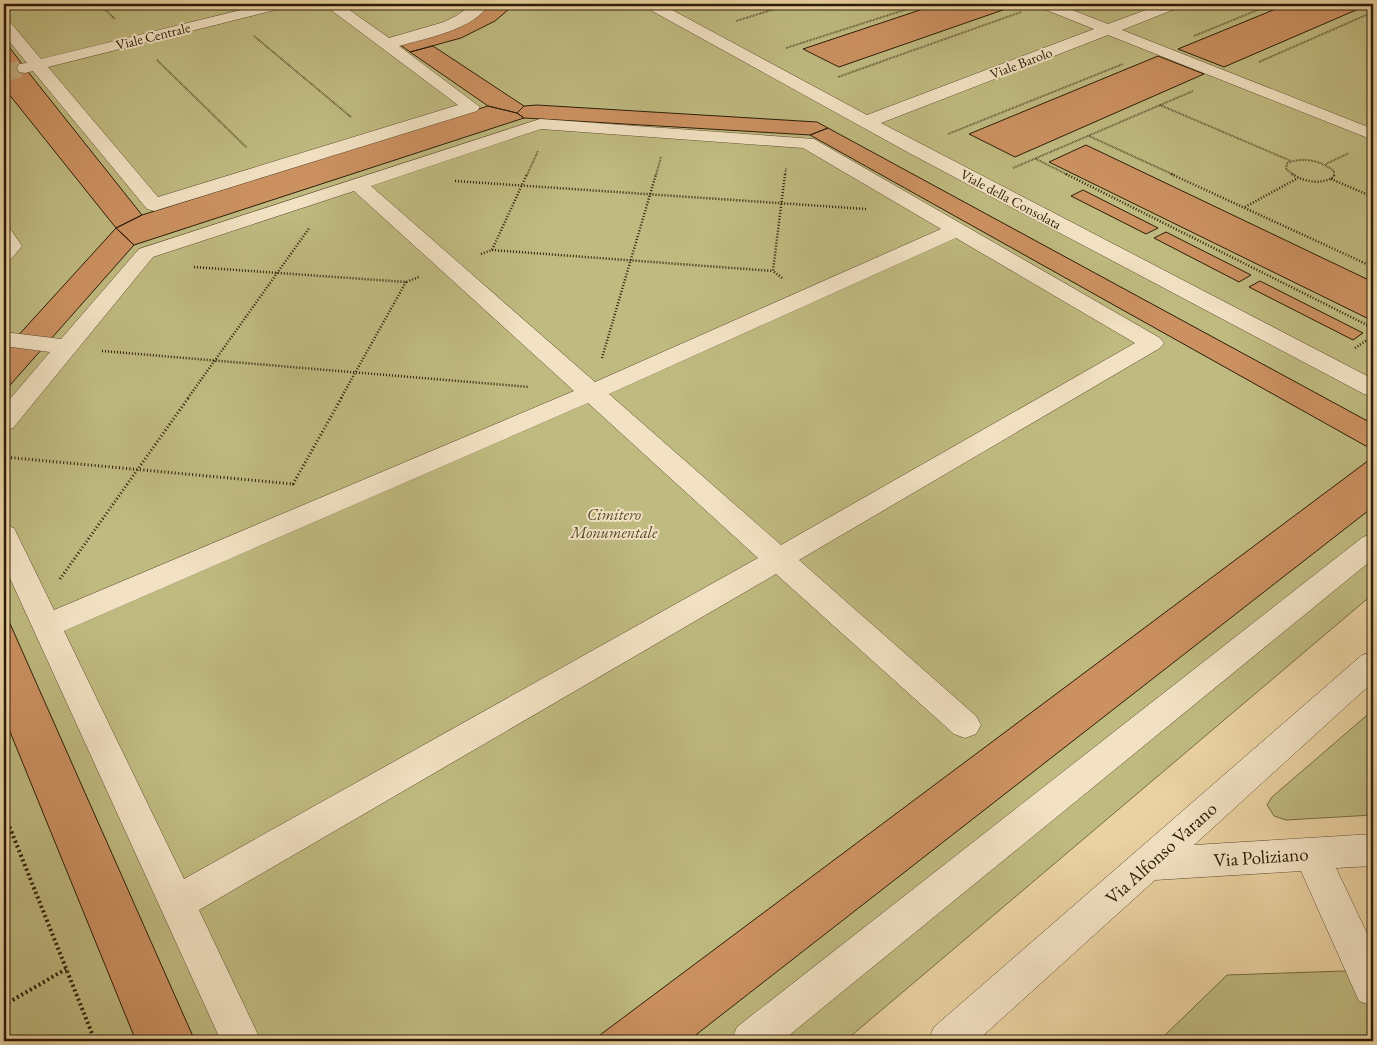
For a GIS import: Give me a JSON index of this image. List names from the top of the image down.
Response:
{
  "streets": {
    "street": [
      "Viale Centrale",
      "Viale Barolo",
      "Viale della Consolata",
      "Via Alfonso Varano",
      "Via Poliziano"
    ]
  },
  "crossings": [
    ["Viale Barolo", "Viale della Consolata"],
    ["Via Alfonso Varano", "Via Poliziano"]
  ],
  "parks": ["Cimitero Monumentale"]
}
